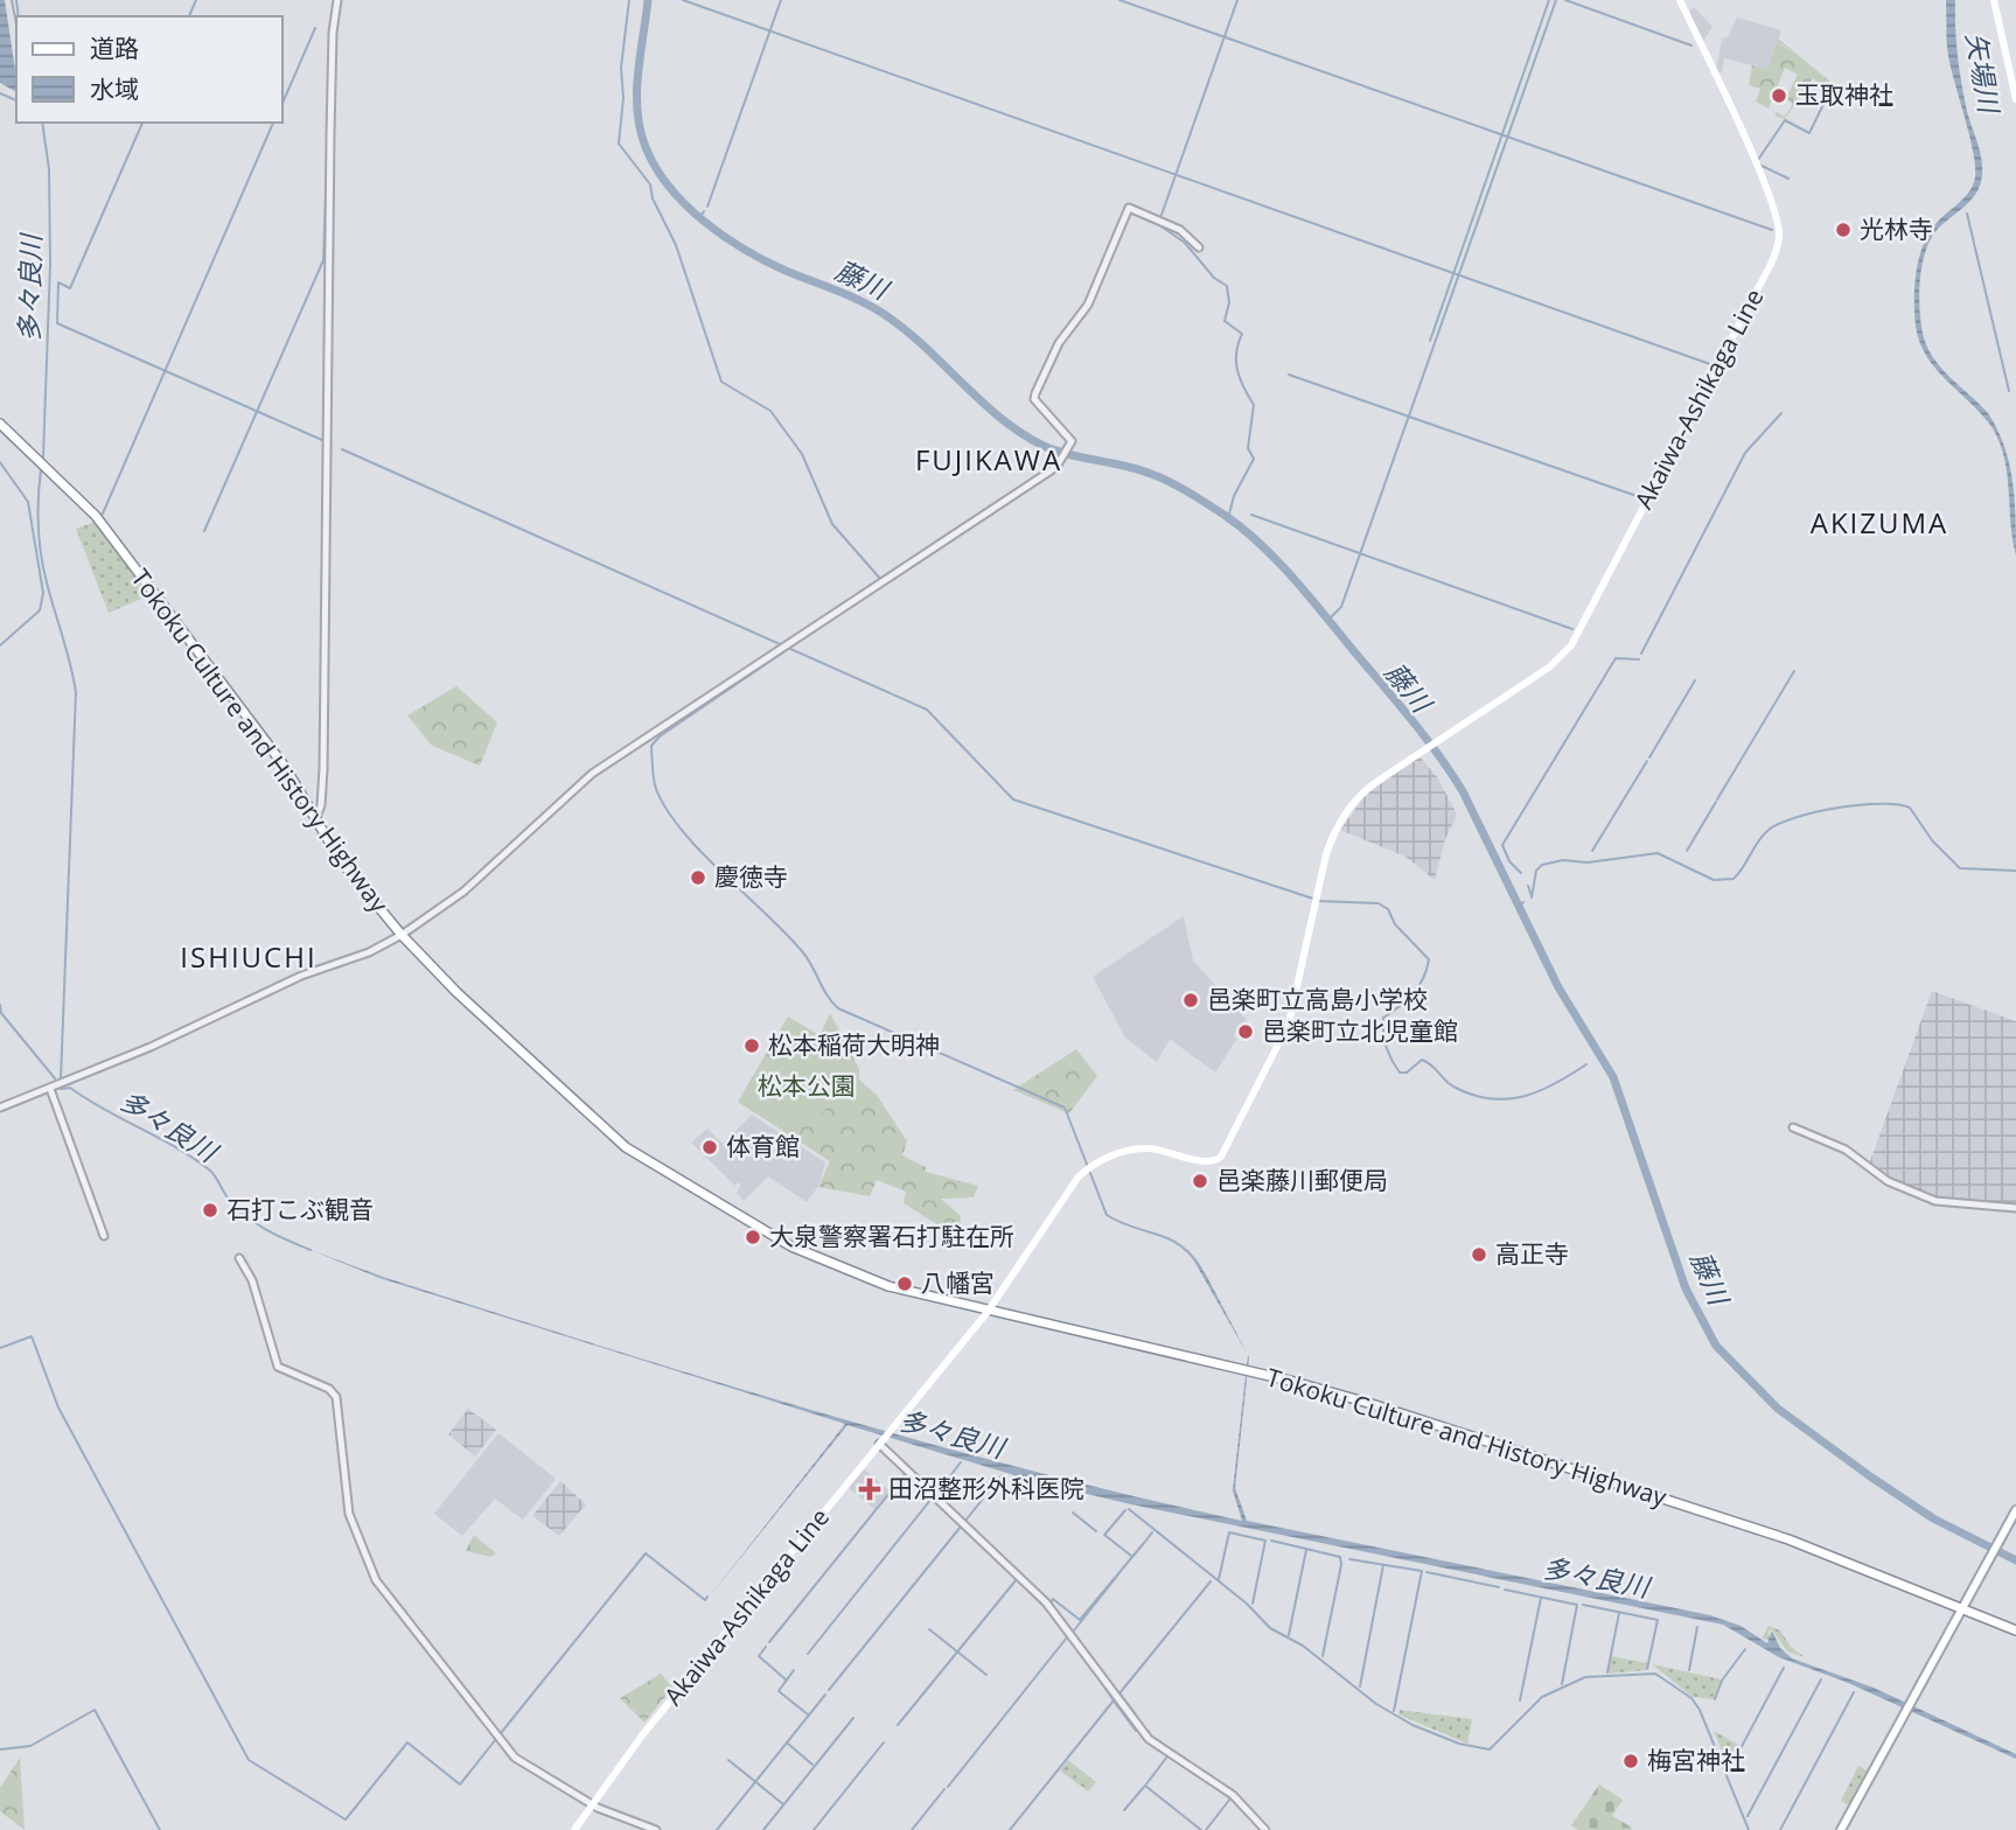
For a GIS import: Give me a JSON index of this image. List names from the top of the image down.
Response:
{
  "streets": {
    "highway": ["Tokoku Culture and History Highway"],
    "main road": ["Akaiwa-Ashikaga Line"]
  },
  "crossings": [
    ["Akaiwa-Ashikaga Line", "Tokoku Culture and History Highway"]
  ],
  "districts": ["FUJIKAWA", "AKIZUMA", "ISHIUCHI"],
  "water": ["矢場川", "藤川", "多々良川"],
  "parks": ["松本公園"],
  "places": {
    "other": [
      "玉取神社",
      "光林寺",
      "慶徳寺",
      "邑楽町立高島小学校",
      "邑楽町立北児童館",
      "松本稲荷大明神",
      "体育館",
      "邑楽藤川郵便局",
      "石打こぶ観音",
      "大泉警察署石打駐在所",
      "高正寺",
      "八幡宮",
      "梅宮神社"
    ],
    "health": ["田沼整形外科医院"]
  },
  "legend": ["道路", "水域"]
}
